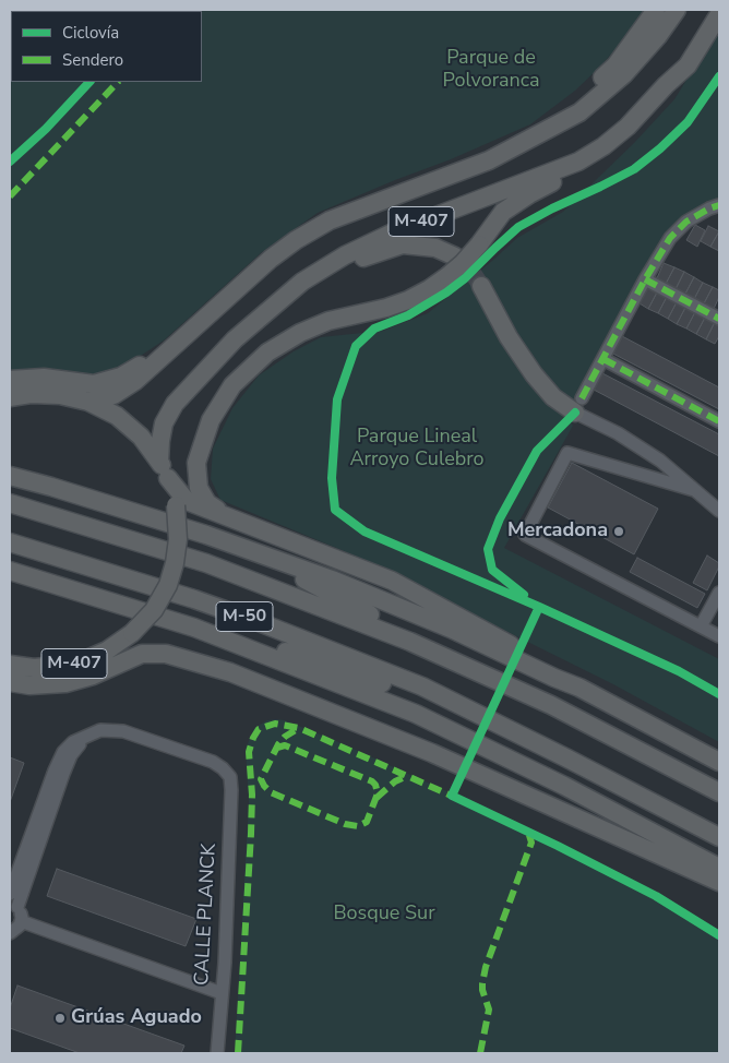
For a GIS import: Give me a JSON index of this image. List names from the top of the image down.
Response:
{
  "streets": {
    "highway": ["M-407", "M-50"],
    "street": ["CALLE PLANCK"]
  },
  "parks": ["Parque de Polvoranca", "Parque Lineal Arroyo Culebro", "Bosque Sur"],
  "places": ["Mercadona", "Grúas Aguado"],
  "legend": ["Ciclovía", "Sendero"]
}
